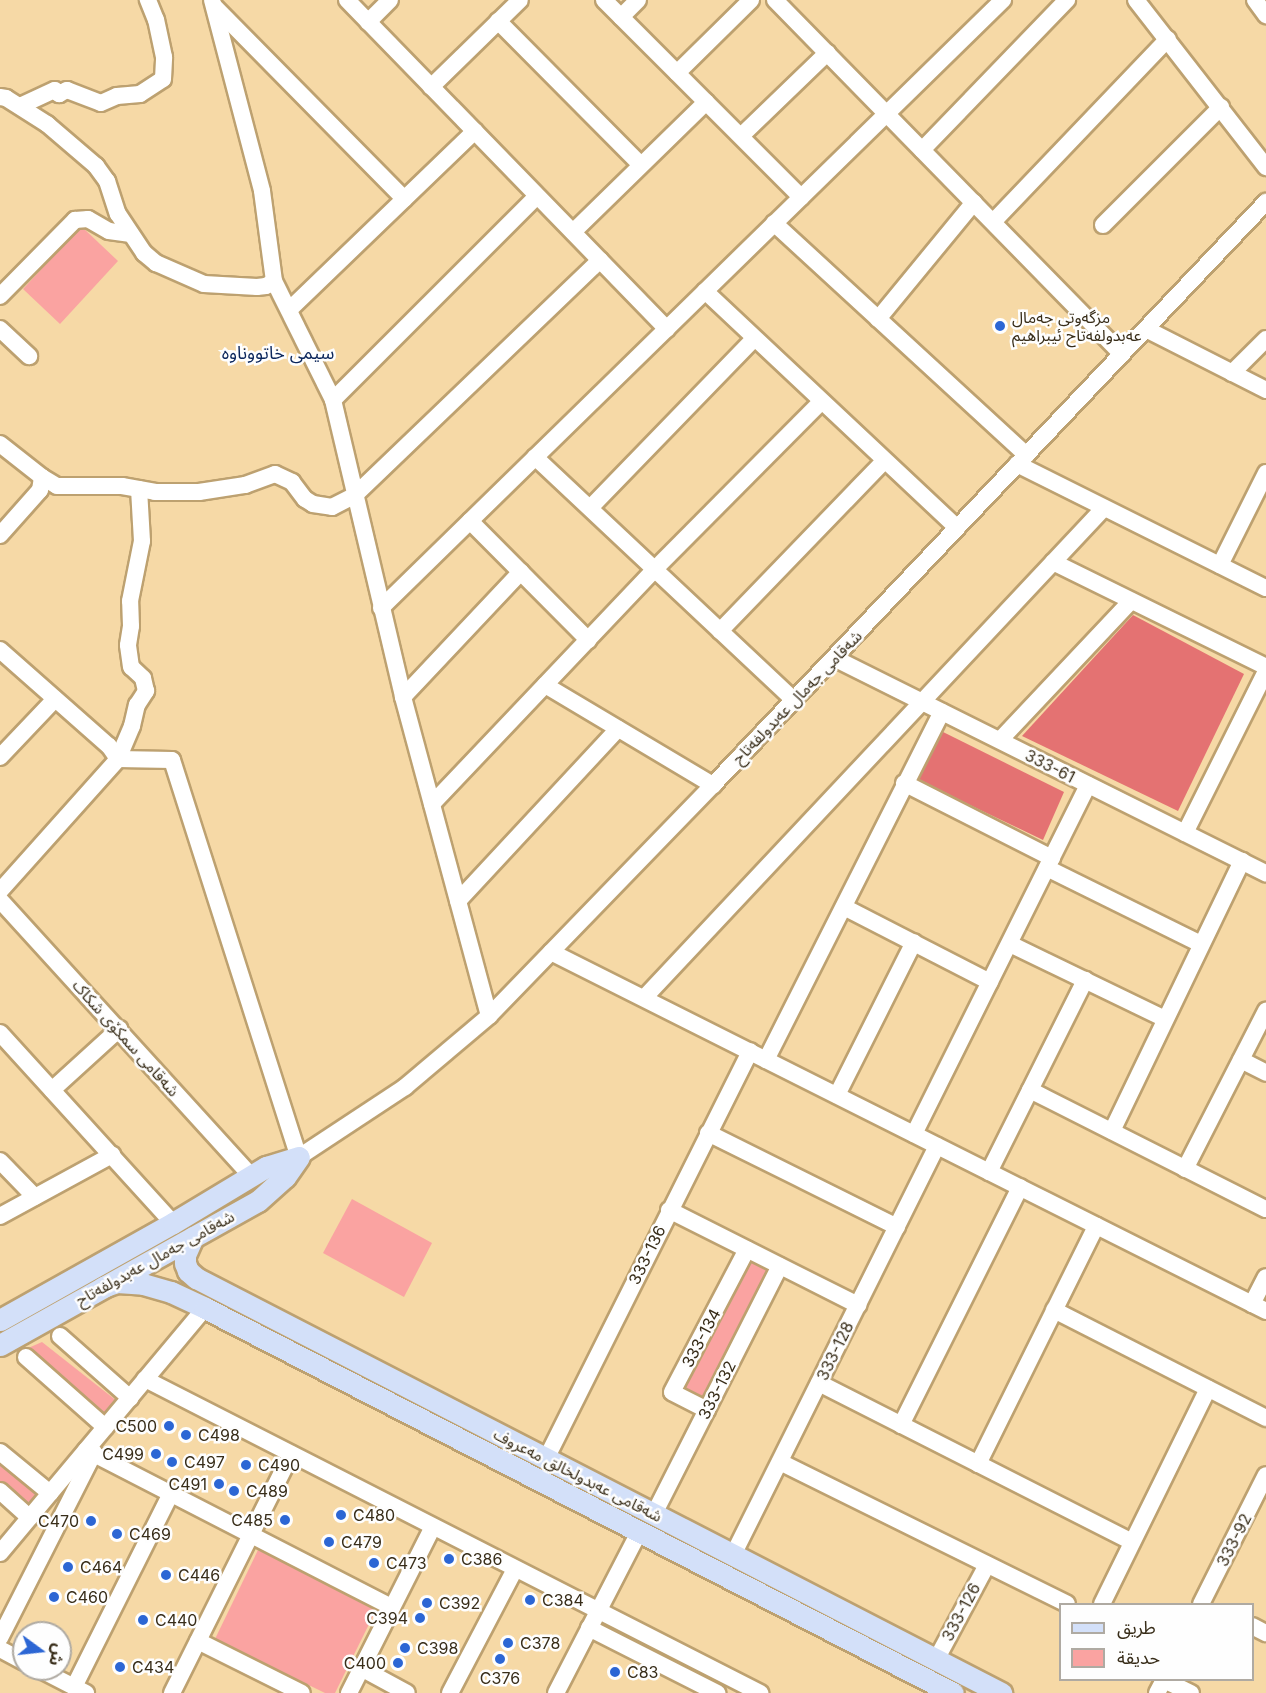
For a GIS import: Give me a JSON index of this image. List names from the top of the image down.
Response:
{
  "streets": {
    "main road": ["شەقامی جەمال عەبدولفەتاح", "شەقامی عەبدولخالق مەعروف"],
    "street": [
      "333-61",
      "شەقامی سمکۆی شکاک",
      "333-136",
      "333-134",
      "333-128",
      "333-132",
      "333-92",
      "333-126"
    ]
  },
  "crossings": [
    ["شەقامی جەمال عەبدولفەتاح", "333-61"],
    ["شەقامی جەمال عەبدولفەتاح", "شەقامی سمکۆی شکاک"],
    ["شەقامی جەمال عەبدولفەتاح", "شەقامی عەبدولخالق مەعروف"],
    ["333-136", "شەقامی عەبدولخالق مەعروف"],
    ["333-134", "333-132"],
    ["333-128", "شەقامی عەبدولخالق مەعروف"],
    ["333-132", "شەقامی عەبدولخالق مەعروف"],
    ["شەقامی عەبدولخالق مەعروف", "333-126"]
  ],
  "districts": ["سیمی خاتووناوه"],
  "places": [
    "مزگەوتی جەمال عەبدولفەتاح ئیبراهیم",
    "C500",
    "C498",
    "C499",
    "C497",
    "C490",
    "C491",
    "C489",
    "C480",
    "C485",
    "C470",
    "C469",
    "C479",
    "C386",
    "C473",
    "C464",
    "C446",
    "C460",
    "C384",
    "C392",
    "C394",
    "C440",
    "C378",
    "C398",
    "C376",
    "C400",
    "C434",
    "C83"
  ],
  "legend": ["طريق", "حديقة"],
  "north": "right"
}
